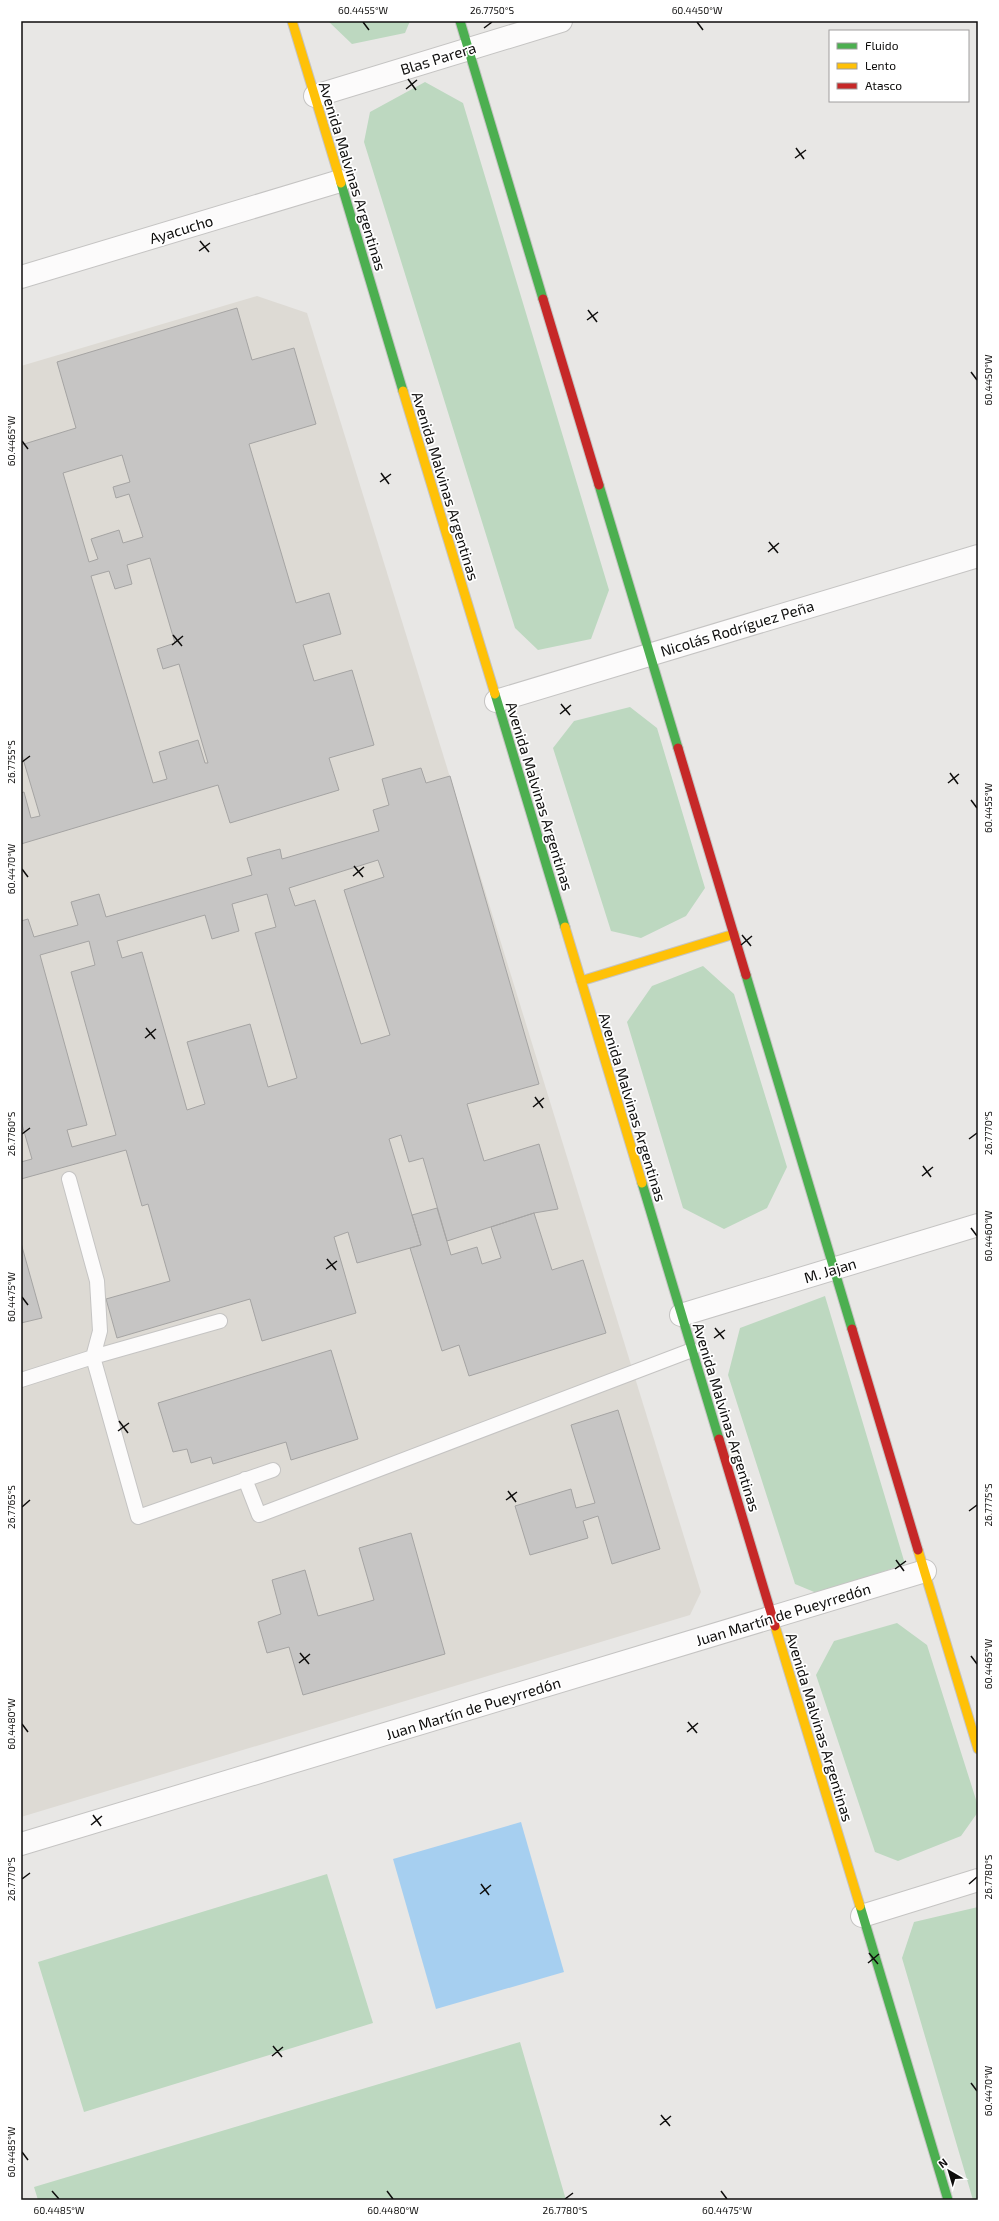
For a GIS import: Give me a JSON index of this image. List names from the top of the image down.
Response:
{
  "streets": {
    "main road": ["Avenida Malvinas Argentinas"],
    "street": [
      "Blas Parera",
      "Ayacucho",
      "Nicolás Rodríguez Peña",
      "M. Jajan",
      "Juan Martín de Pueyrredón"
    ]
  },
  "crossings": [
    ["Blas Parera", "Avenida Malvinas Argentinas"],
    ["Avenida Malvinas Argentinas", "Ayacucho"],
    ["Avenida Malvinas Argentinas", "Nicolás Rodríguez Peña"],
    ["Avenida Malvinas Argentinas", "M. Jajan"],
    ["Avenida Malvinas Argentinas", "Juan Martín de Pueyrredón"]
  ],
  "legend": ["Fluido", "Lento", "Atasco"],
  "north": "top left",
  "coordinates": [
    "60.4455°W",
    "26.7750°S",
    "60.4450°W",
    "60.4465°W",
    "26.7755°S",
    "60.4470°W",
    "26.7770°S",
    "26.7760°S",
    "60.4460°W",
    "60.4475°W",
    "26.7775°S",
    "26.7765°S",
    "60.4480°W",
    "26.7780°S",
    "60.4485°W"
  ]
}
